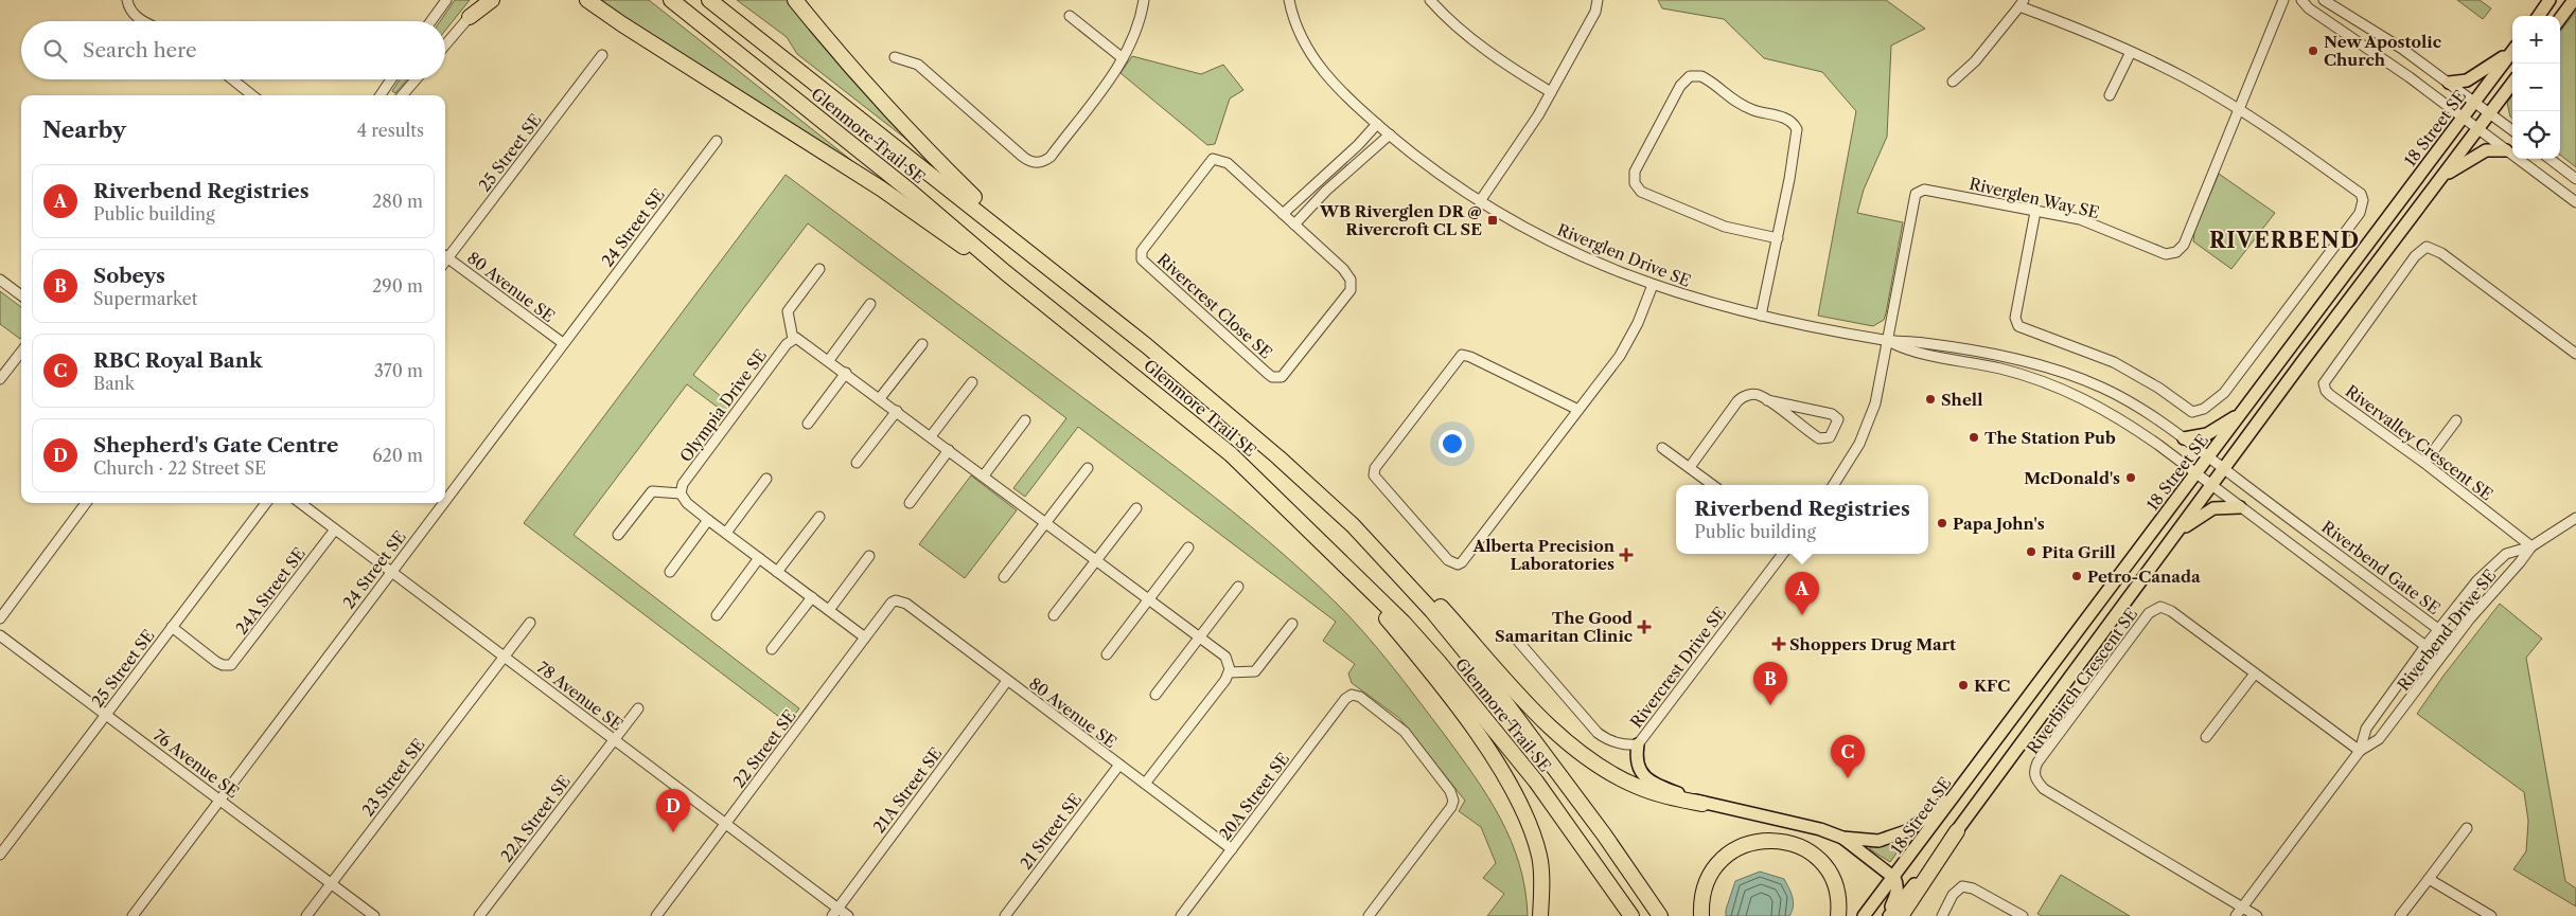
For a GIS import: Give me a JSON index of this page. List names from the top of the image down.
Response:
{
  "streets": {
    "highway": ["Glenmore Trail SE"],
    "main road": ["18 Street SE"],
    "street": [
      "25 Street SE",
      "Riverglen Way SE",
      "24 Street SE",
      "Riverglen Drive SE",
      "80 Avenue SE",
      "Rivercrest Close SE",
      "Olympia Drive SE",
      "Rivervalley Crescent SE",
      "Riverbend Gate SE",
      "24A Street SE",
      "Riverbend Drive SE",
      "Rivercrest Drive SE",
      "Riverbirch Crescent SE",
      "78 Avenue SE",
      "22 Street SE",
      "76 Avenue SE",
      "23 Street SE",
      "21A Street SE",
      "20A Street SE",
      "22A Street SE",
      "21 Street SE"
    ]
  },
  "crossings": [
    ["18 Street SE", "Riverglen Drive SE"],
    ["18 Street SE", "Riverbend Gate SE"],
    ["25 Street SE", "24A Street SE"],
    ["25 Street SE", "76 Avenue SE"],
    ["Riverglen Way SE", "Riverglen Drive SE"],
    ["24 Street SE", "80 Avenue SE"],
    ["24 Street SE", "78 Avenue SE"],
    ["24 Street SE", "76 Avenue SE"],
    ["Riverglen Drive SE", "Riverbend Gate SE"],
    ["80 Avenue SE", "22 Street SE"],
    ["80 Avenue SE", "21A Street SE"],
    ["80 Avenue SE", "20A Street SE"],
    ["80 Avenue SE", "21 Street SE"],
    ["Rivervalley Crescent SE", "Riverbend Drive SE"],
    ["Riverbend Gate SE", "Riverbend Drive SE"],
    ["24A Street SE", "78 Avenue SE"],
    ["Riverbend Drive SE", "Riverbirch Crescent SE"],
    ["78 Avenue SE", "22 Street SE"],
    ["78 Avenue SE", "23 Street SE"],
    ["78 Avenue SE", "21A Street SE"],
    ["78 Avenue SE", "22A Street SE"],
    ["76 Avenue SE", "23 Street SE"]
  ],
  "districts": ["RIVERBEND"],
  "places": {
    "other": [
      "New Apostolic Church",
      "Shell",
      "The Station Pub",
      "McDonald's",
      "Papa John's",
      "Pita Grill",
      "Petro-Canada",
      "KFC"
    ],
    "transit": ["WB Riverglen DR @ Rivercroft CL SE"],
    "health": ["Alberta Precision Laboratories", "The Good Samaritan Clinic", "Shoppers Drug Mart"]
  },
  "page": {
    "map_buttons": ["+", "−"],
    "search": "Search here",
    "heading": ["Nearby", "4 results"],
    "list": [
      {
        "mark": "A",
        "name": "Riverbend Registries",
        "note": "Public building",
        "value": "280 m"
      },
      {
        "mark": "B",
        "name": "Sobeys",
        "note": "Supermarket",
        "value": "290 m"
      },
      {
        "mark": "C",
        "name": "RBC Royal Bank",
        "note": "Bank",
        "value": "370 m"
      },
      {
        "mark": "D",
        "name": "Shepherd's Gate Centre",
        "note": "Church · 22 Street SE",
        "value": "620 m"
      }
    ],
    "popup": ["Riverbend Registries", "Public building"],
    "pins": [
      "A",
      "B",
      "C",
      "D"
    ]
  }
}
